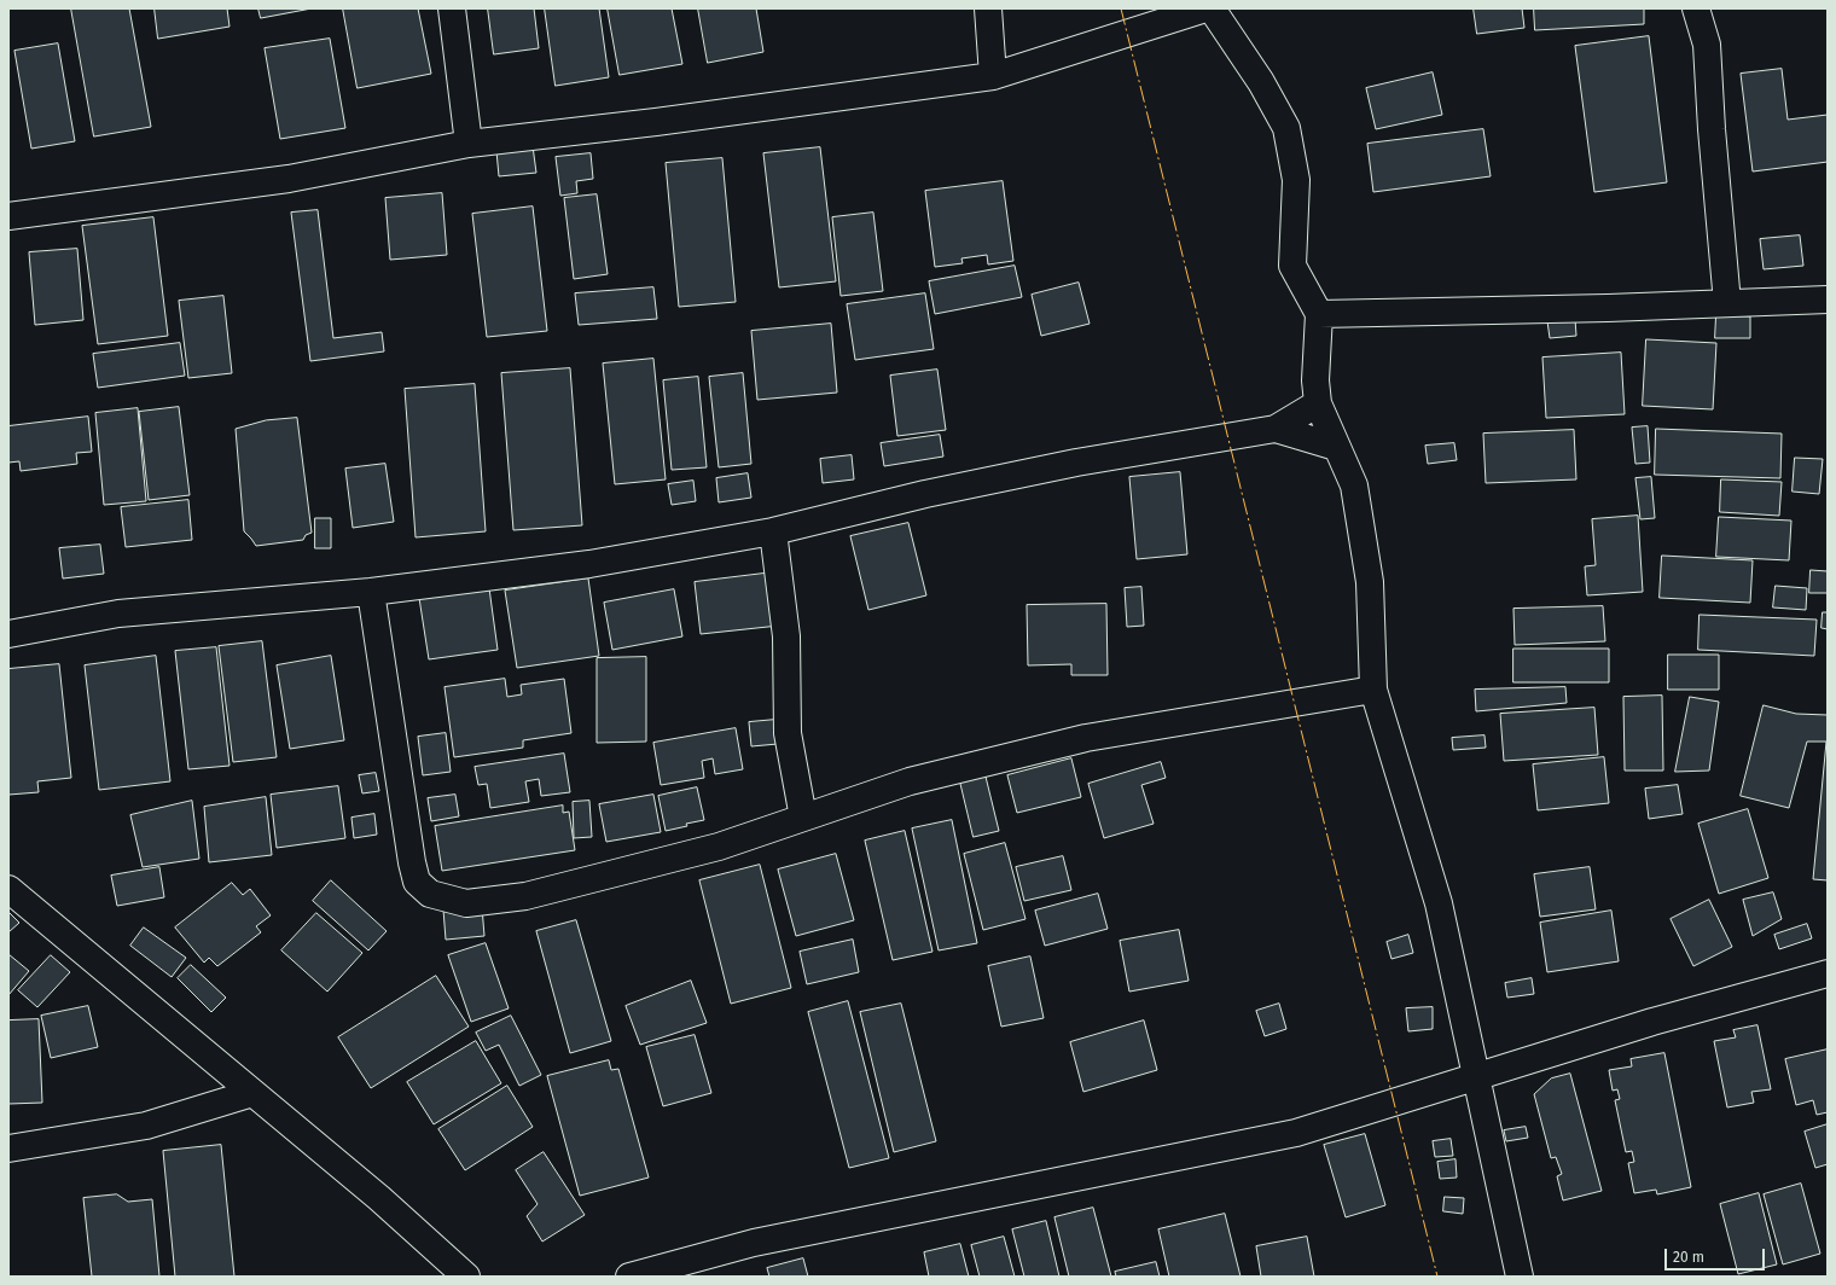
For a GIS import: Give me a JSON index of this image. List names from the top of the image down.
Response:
{
  "scale_bar": "20 m"
}
